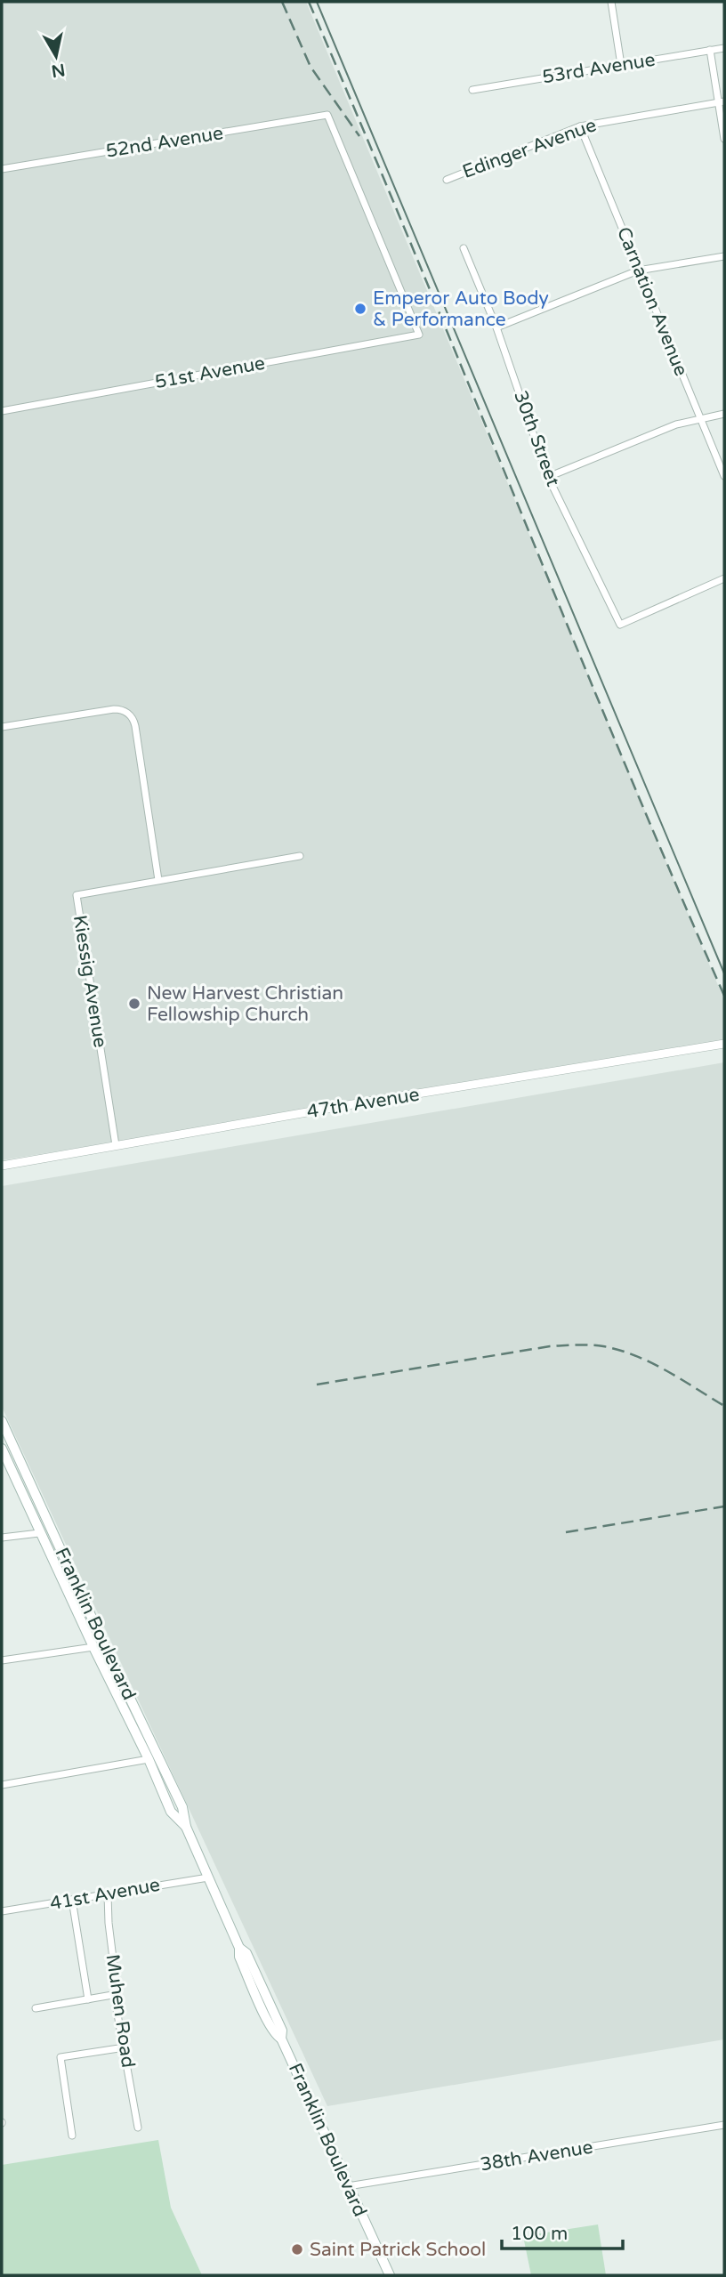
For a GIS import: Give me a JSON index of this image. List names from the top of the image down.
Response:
{
  "streets": {
    "main road": ["Franklin Boulevard"],
    "street": [
      "53rd Avenue",
      "52nd Avenue",
      "Edinger Avenue",
      "Carnation Avenue",
      "51st Avenue",
      "30th Street",
      "Kiessig Avenue",
      "47th Avenue",
      "41st Avenue",
      "Muhen Road",
      "38th Avenue"
    ]
  },
  "crossings": [
    ["52nd Avenue", "51st Avenue"],
    ["Edinger Avenue", "Carnation Avenue"],
    ["Kiessig Avenue", "47th Avenue"],
    ["Franklin Boulevard", "41st Avenue"],
    ["Franklin Boulevard", "38th Avenue"],
    ["41st Avenue", "Muhen Road"]
  ],
  "places": ["Emperor Auto Body & Performance", "New Harvest Christian Fellowship Church", "Saint Patrick School"],
  "scale_bar": "100 m",
  "north": "bottom"
}
